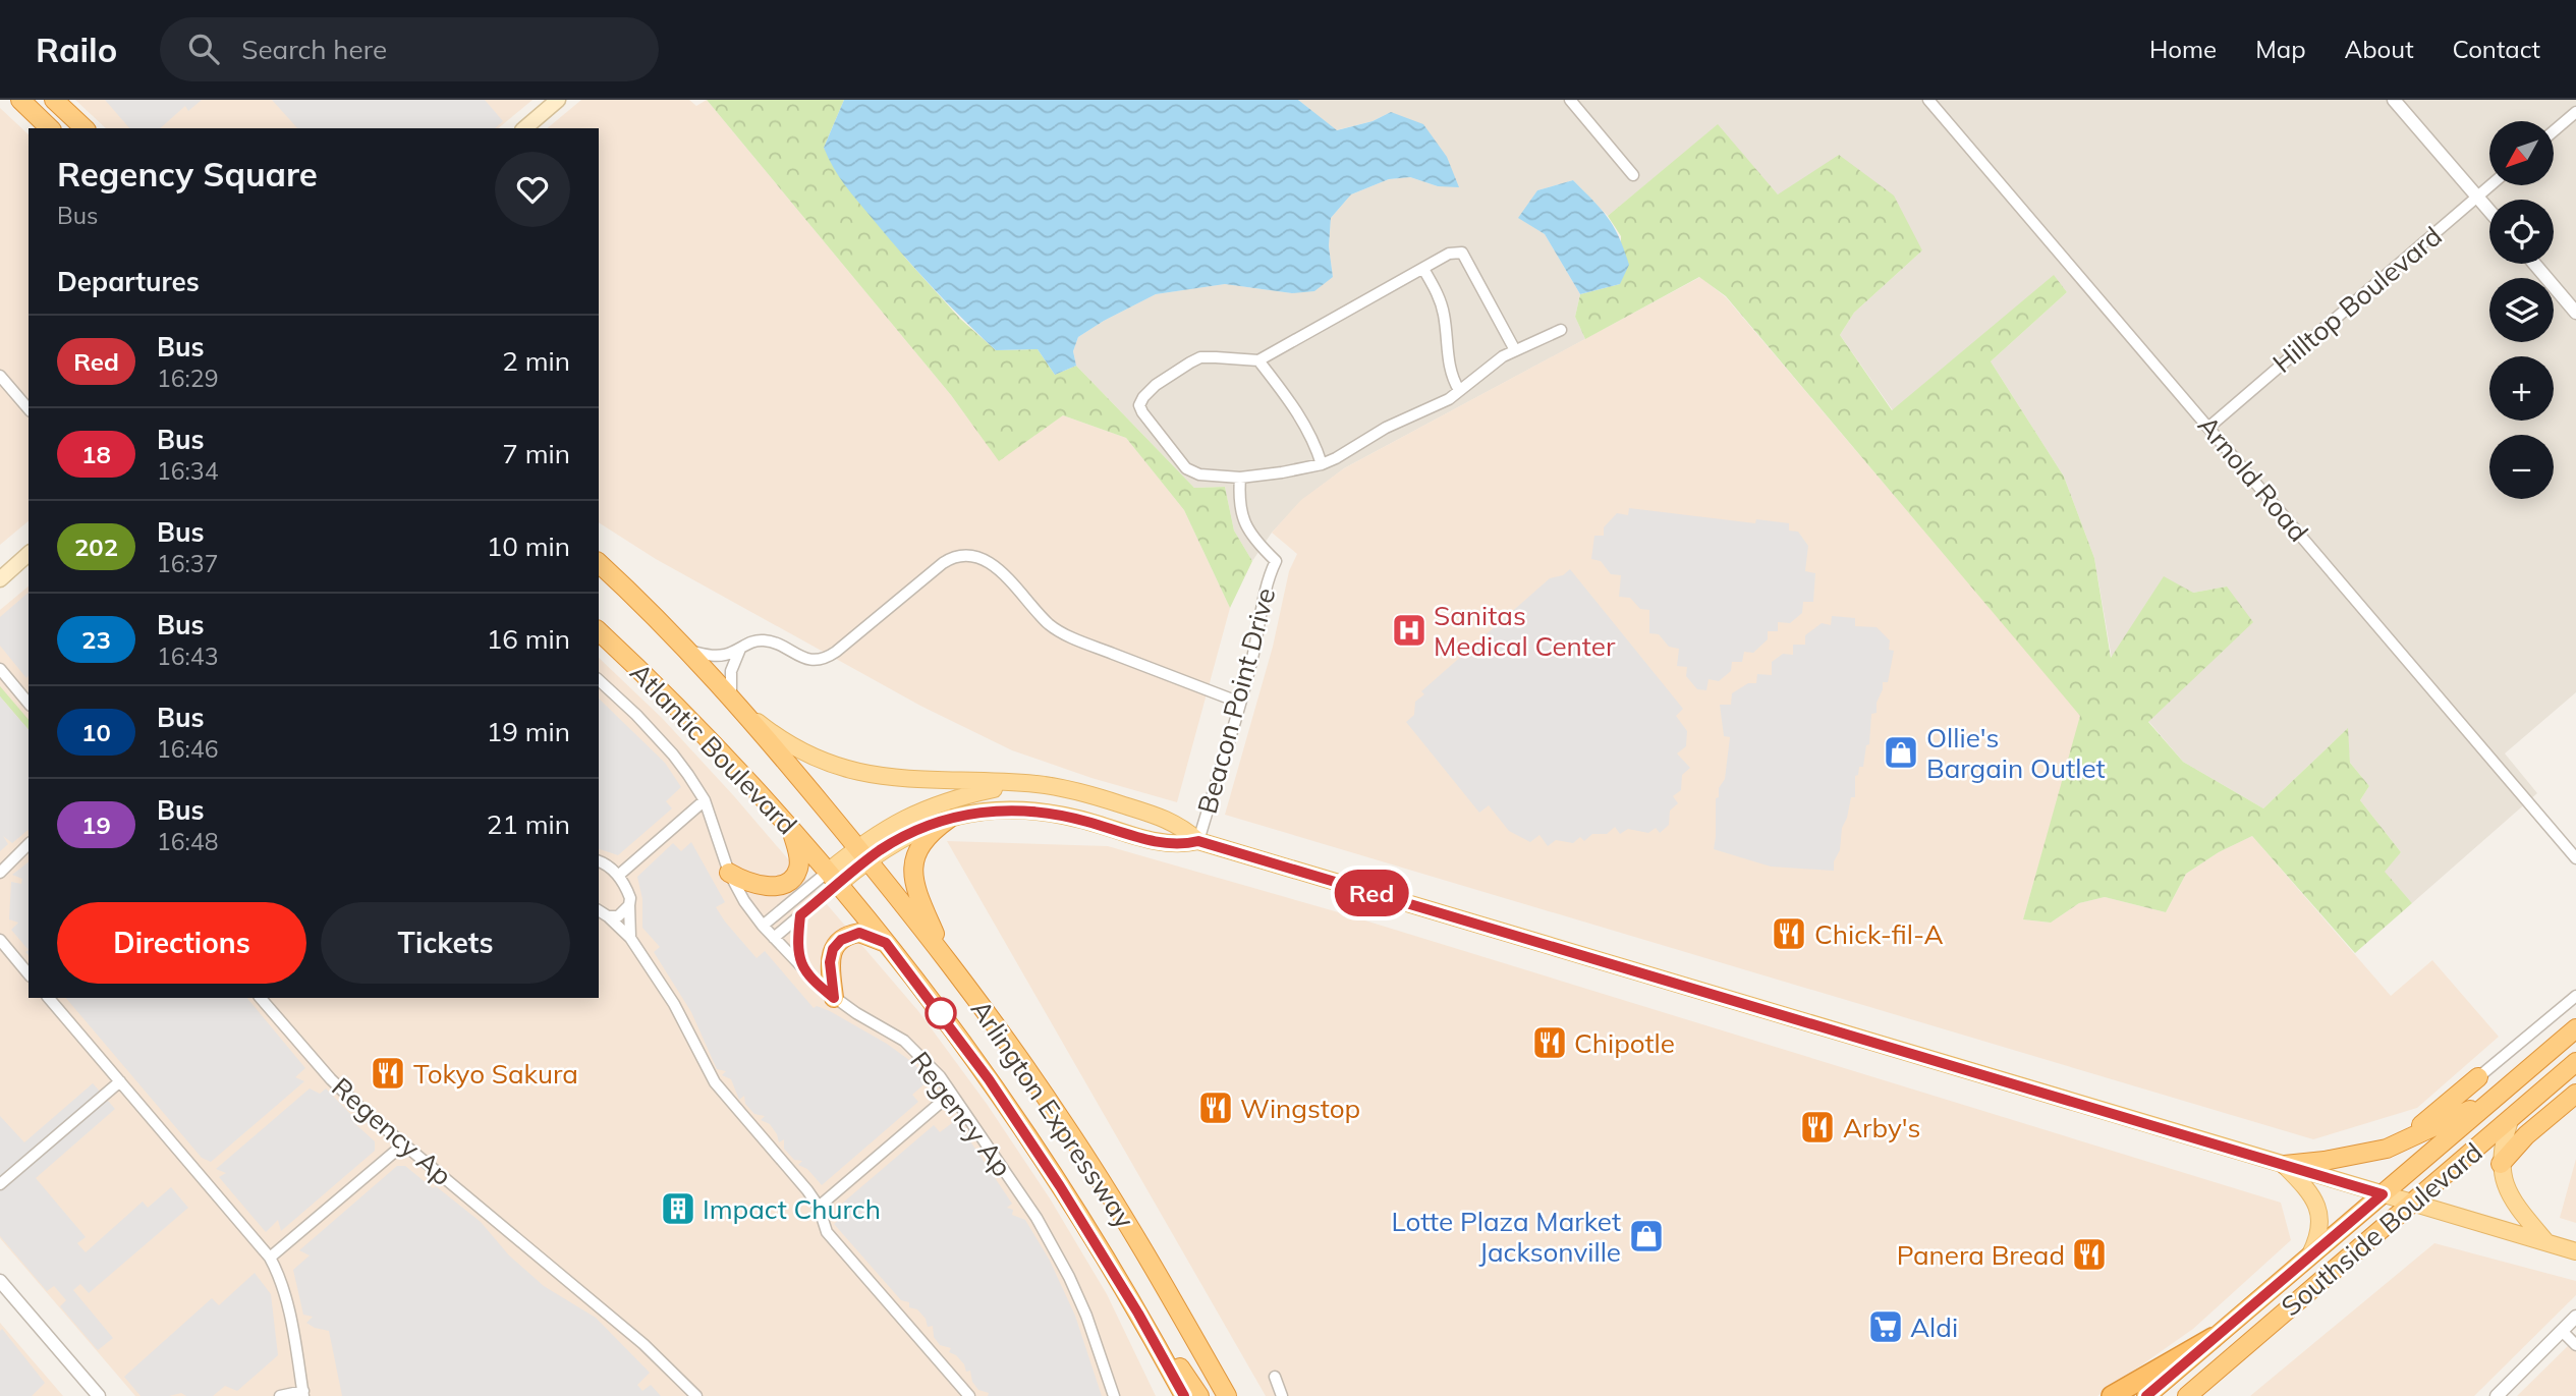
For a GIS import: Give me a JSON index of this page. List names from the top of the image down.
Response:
{
  "streets": {
    "highway": ["Atlantic Boulevard", "Arlington Expressway", "Southside Boulevard"],
    "street": [
      "Hilltop Boulevard",
      "Arnold Road",
      "Beacon Point Drive",
      "Regency Ap"
    ]
  },
  "crossings": [
    ["Hilltop Boulevard", "Arnold Road"],
    ["Beacon Point Drive", "Atlantic Boulevard"],
    ["Atlantic Boulevard", "Arlington Expressway"],
    ["Atlantic Boulevard", "Southside Boulevard"]
  ],
  "places": {
    "hospital": ["Sanitas Medical Center"],
    "shop": ["Ollie's Bargain Outlet", "Lotte Plaza Market Jacksonville"],
    "restaurant": [
      "Chick-fil-A",
      "Chipotle",
      "Tokyo Sakura",
      "Wingstop",
      "Arby's",
      "Panera Bread"
    ],
    "building": ["Impact Church"],
    "supermarket": ["Aldi"]
  },
  "lines": ["bus line Red"],
  "north": "bottom left",
  "page": {
    "header": "Railo",
    "search": "Search here",
    "nav": [
      "Home",
      "Map",
      "About",
      "Contact"
    ],
    "on_map": "Red",
    "map_buttons": ["+", "−"],
    "heading": [
      ["Regency Square", "Bus"],
      "Departures"
    ],
    "list": [
      {
        "mark": "Red",
        "name": "Bus",
        "note": "16:29",
        "value": "2 min"
      },
      {
        "mark": "18",
        "name": "Bus",
        "note": "16:34",
        "value": "7 min"
      },
      {
        "mark": "202",
        "name": "Bus",
        "note": "16:37",
        "value": "10 min"
      },
      {
        "mark": "23",
        "name": "Bus",
        "note": "16:43",
        "value": "16 min"
      },
      {
        "mark": "10",
        "name": "Bus",
        "note": "16:46",
        "value": "19 min"
      },
      {
        "mark": "19",
        "name": "Bus",
        "note": "16:48",
        "value": "21 min"
      }
    ],
    "buttons": ["Directions", "Tickets"]
  }
}
